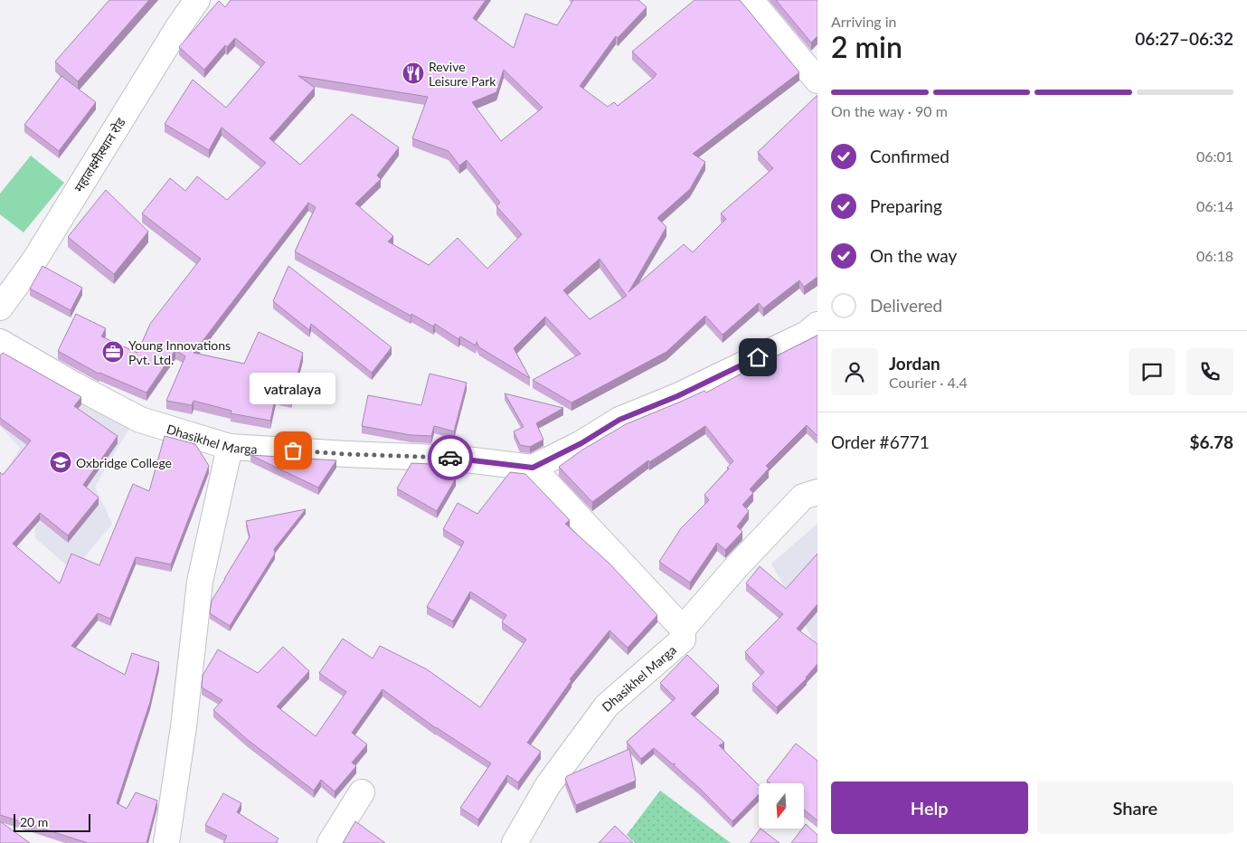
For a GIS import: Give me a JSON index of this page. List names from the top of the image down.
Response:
{
  "streets": {
    "street": ["महालक्ष्मीस्थान रोड", "Dhasikhel Marga"]
  },
  "places": {
    "restaurant": ["Revive Leisure Park"],
    "office": ["Young Innovations Pvt. Ltd."],
    "other": ["vatralaya"],
    "school or university": ["Oxbridge College"]
  },
  "scale_bar": "20 m",
  "north": "bottom",
  "page": {
    "heading": ["2 min", "Arriving in", "06:27–06:32"],
    "panel": [
      "Jordan",
      "Courier · 4.4",
      "Order #6771",
      "$6.78"
    ],
    "bar": "On the way · 90 m",
    "list": [
      ["Confirmed", "06:01"],
      ["Preparing", "06:14"],
      ["On the way", "06:18"],
      "Delivered"
    ],
    "bubble": "vatralaya",
    "buttons": ["Help", "Share"],
    "scale": "20 m"
  }
}
